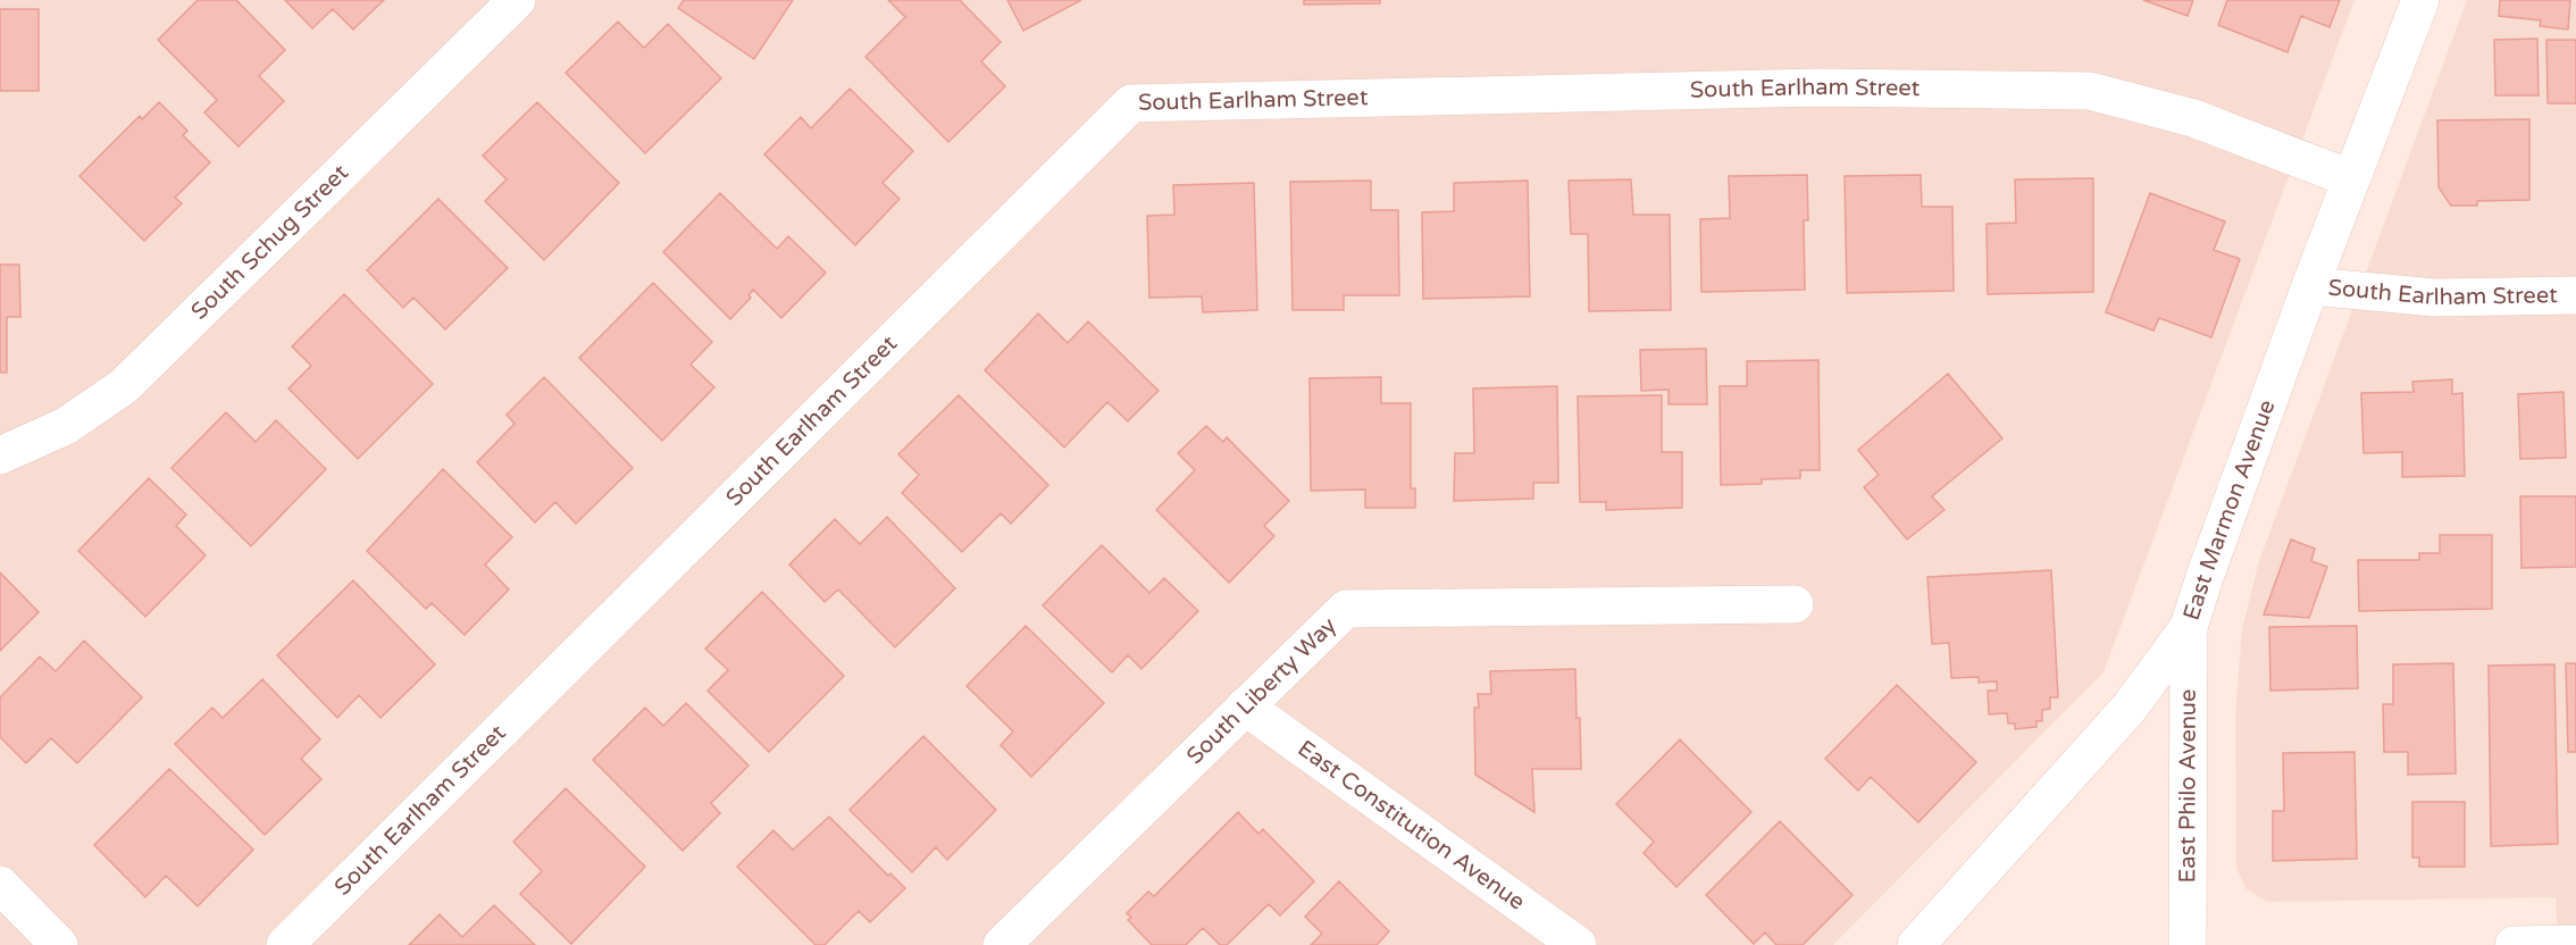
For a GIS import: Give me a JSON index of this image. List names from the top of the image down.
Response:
{
  "streets": {
    "street": [
      "South Earlham Street",
      "South Schug Street",
      "East Marmon Avenue",
      "South Liberty Way",
      "East Philo Avenue",
      "East Constitution Avenue"
    ]
  },
  "crossings": [
    ["South Earlham Street", "East Marmon Avenue"],
    ["East Marmon Avenue", "East Philo Avenue"],
    ["South Liberty Way", "East Constitution Avenue"]
  ]
}
